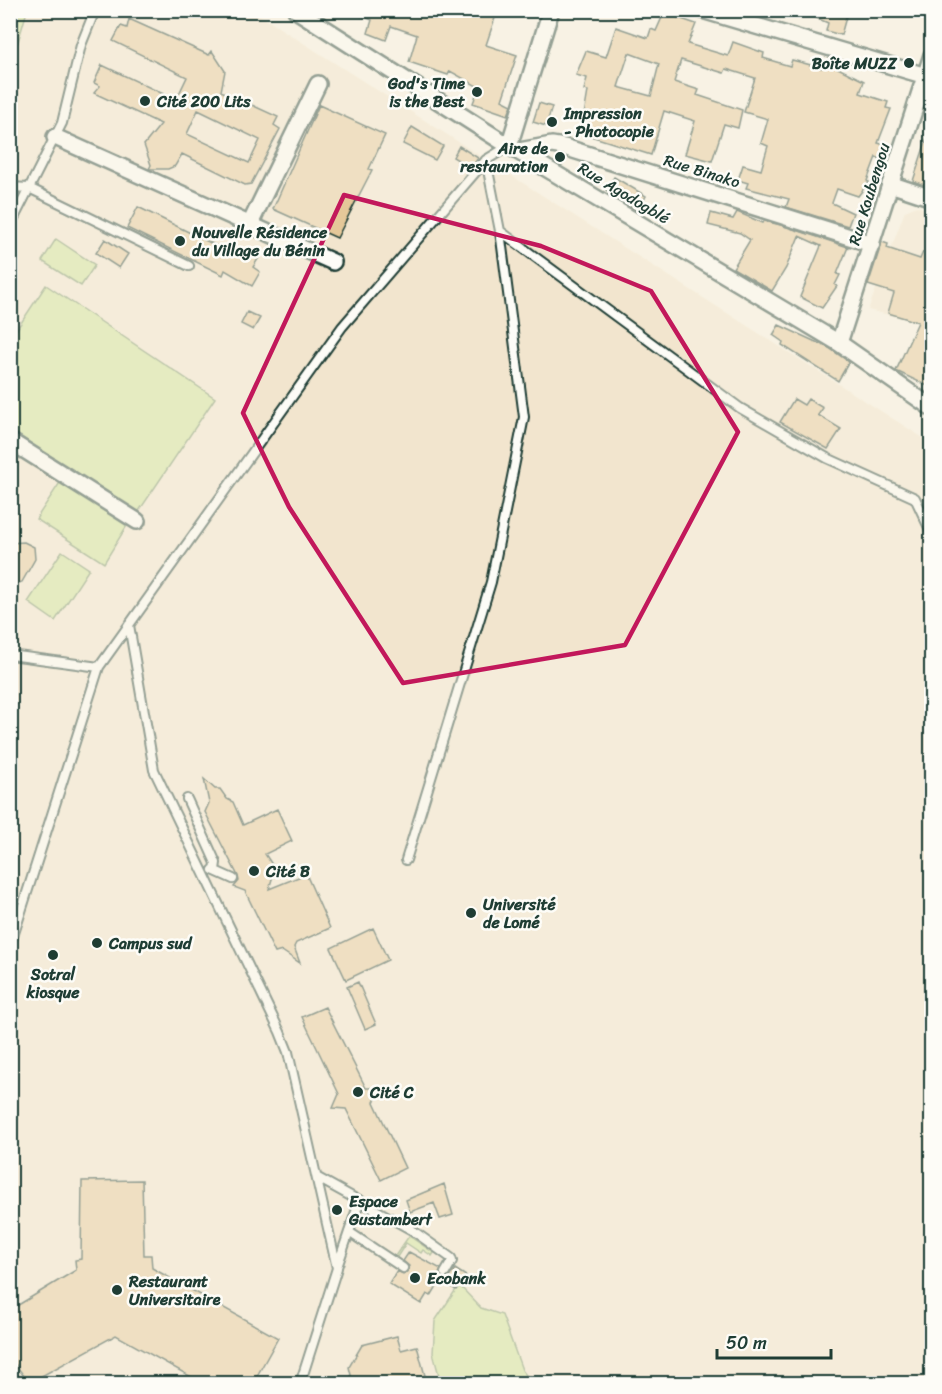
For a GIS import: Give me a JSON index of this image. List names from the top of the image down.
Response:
{
  "streets": {
    "street": ["Rue Binako", "Rue Agodogblé", "Rue Koubengou"]
  },
  "crossings": [
    ["Rue Binako", "Rue Agodogblé"],
    ["Rue Binako", "Rue Koubengou"],
    ["Rue Agodogblé", "Rue Koubengou"]
  ],
  "places": [
    "Boîte MUZZ",
    "God's Time is the Best",
    "Cité 200 Lits",
    "Impression - Photocopie",
    "Aire de restauration",
    "Nouvelle Résidence du Village du Bénin",
    "Cité B",
    "Université de Lomé",
    "Campus sud",
    "Sotral kiosque",
    "Cité C",
    "Espace Gustambert",
    "Ecobank",
    "Restaurant Universitaire"
  ],
  "scale_bar": "50 m"
}
